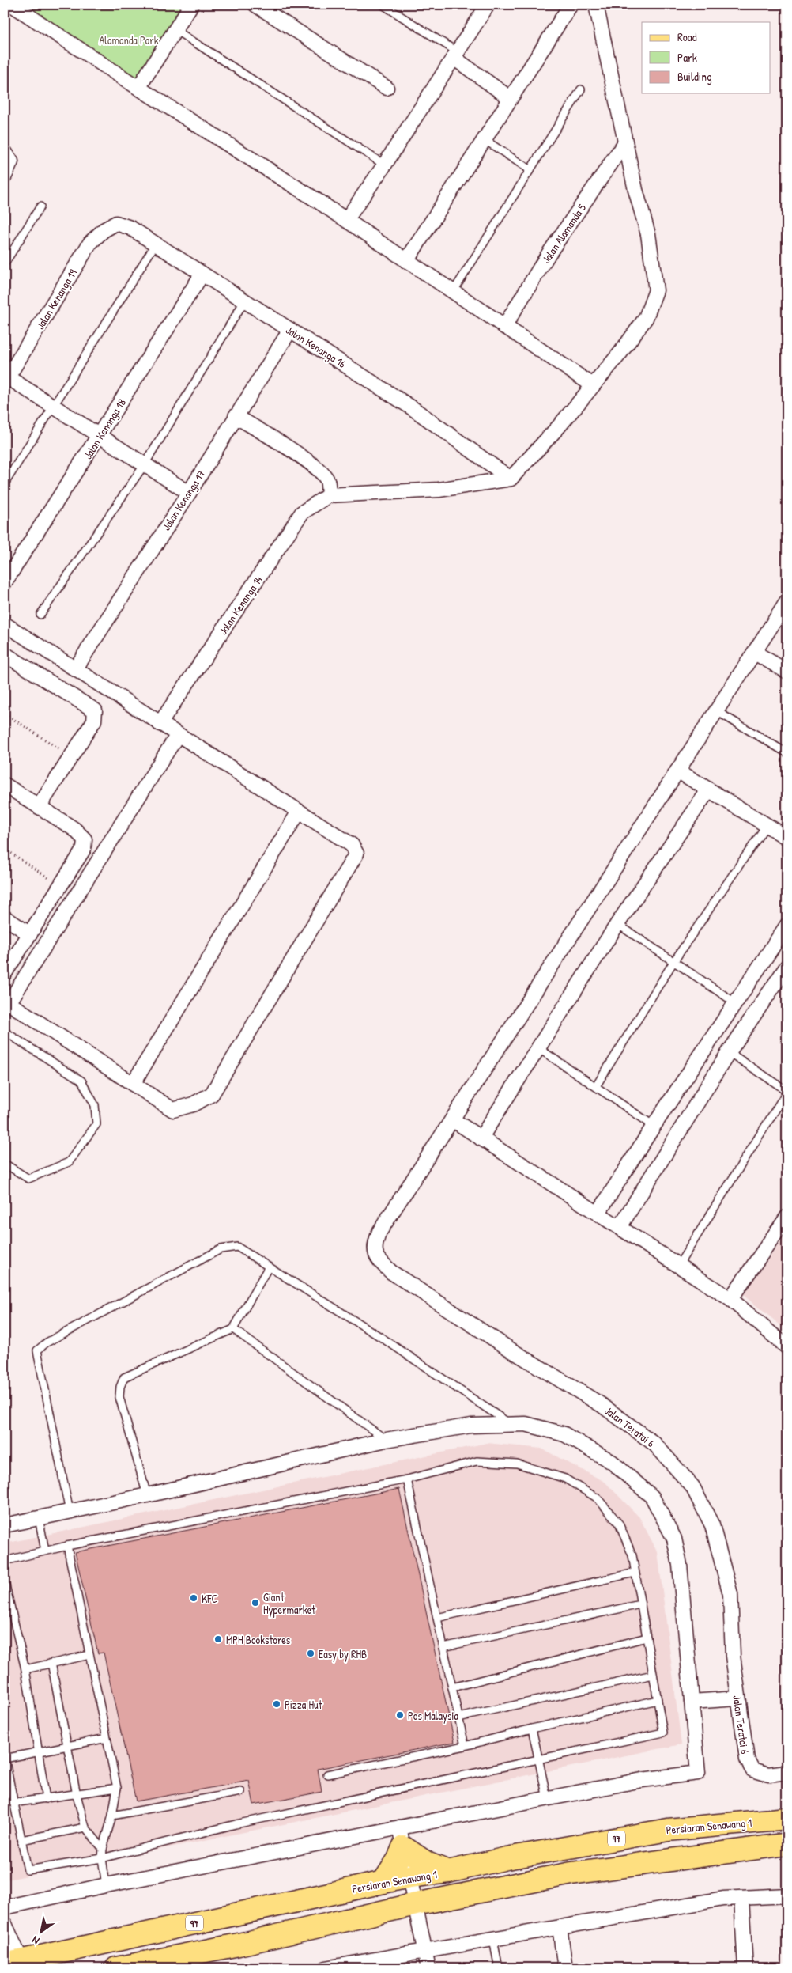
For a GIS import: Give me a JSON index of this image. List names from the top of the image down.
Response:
{
  "streets": {
    "main road": ["Persiaran Senawang 1", "97"],
    "street": [
      "Jalan Alamanda 5",
      "Jalan Kenanga 19",
      "Jalan Kenanga 16",
      "Jalan Kenanga 18",
      "Jalan Kenanga 17",
      "Jalan Kenanga 14",
      "Jalan Teratai 6"
    ]
  },
  "crossings": [
    ["Jalan Kenanga 19", "Jalan Kenanga 16"],
    ["Jalan Kenanga 16", "Jalan Kenanga 18"],
    ["Jalan Kenanga 16", "Jalan Kenanga 17"]
  ],
  "parks": ["Alamanda Park"],
  "places": [
    "KFC",
    "Giant Hypermarket",
    "MPH Bookstores",
    "Easy by RHB",
    "Pizza Hut",
    "Pos Malaysia"
  ],
  "legend": ["Road", "Park", "Building"],
  "north": "bottom left"
}
